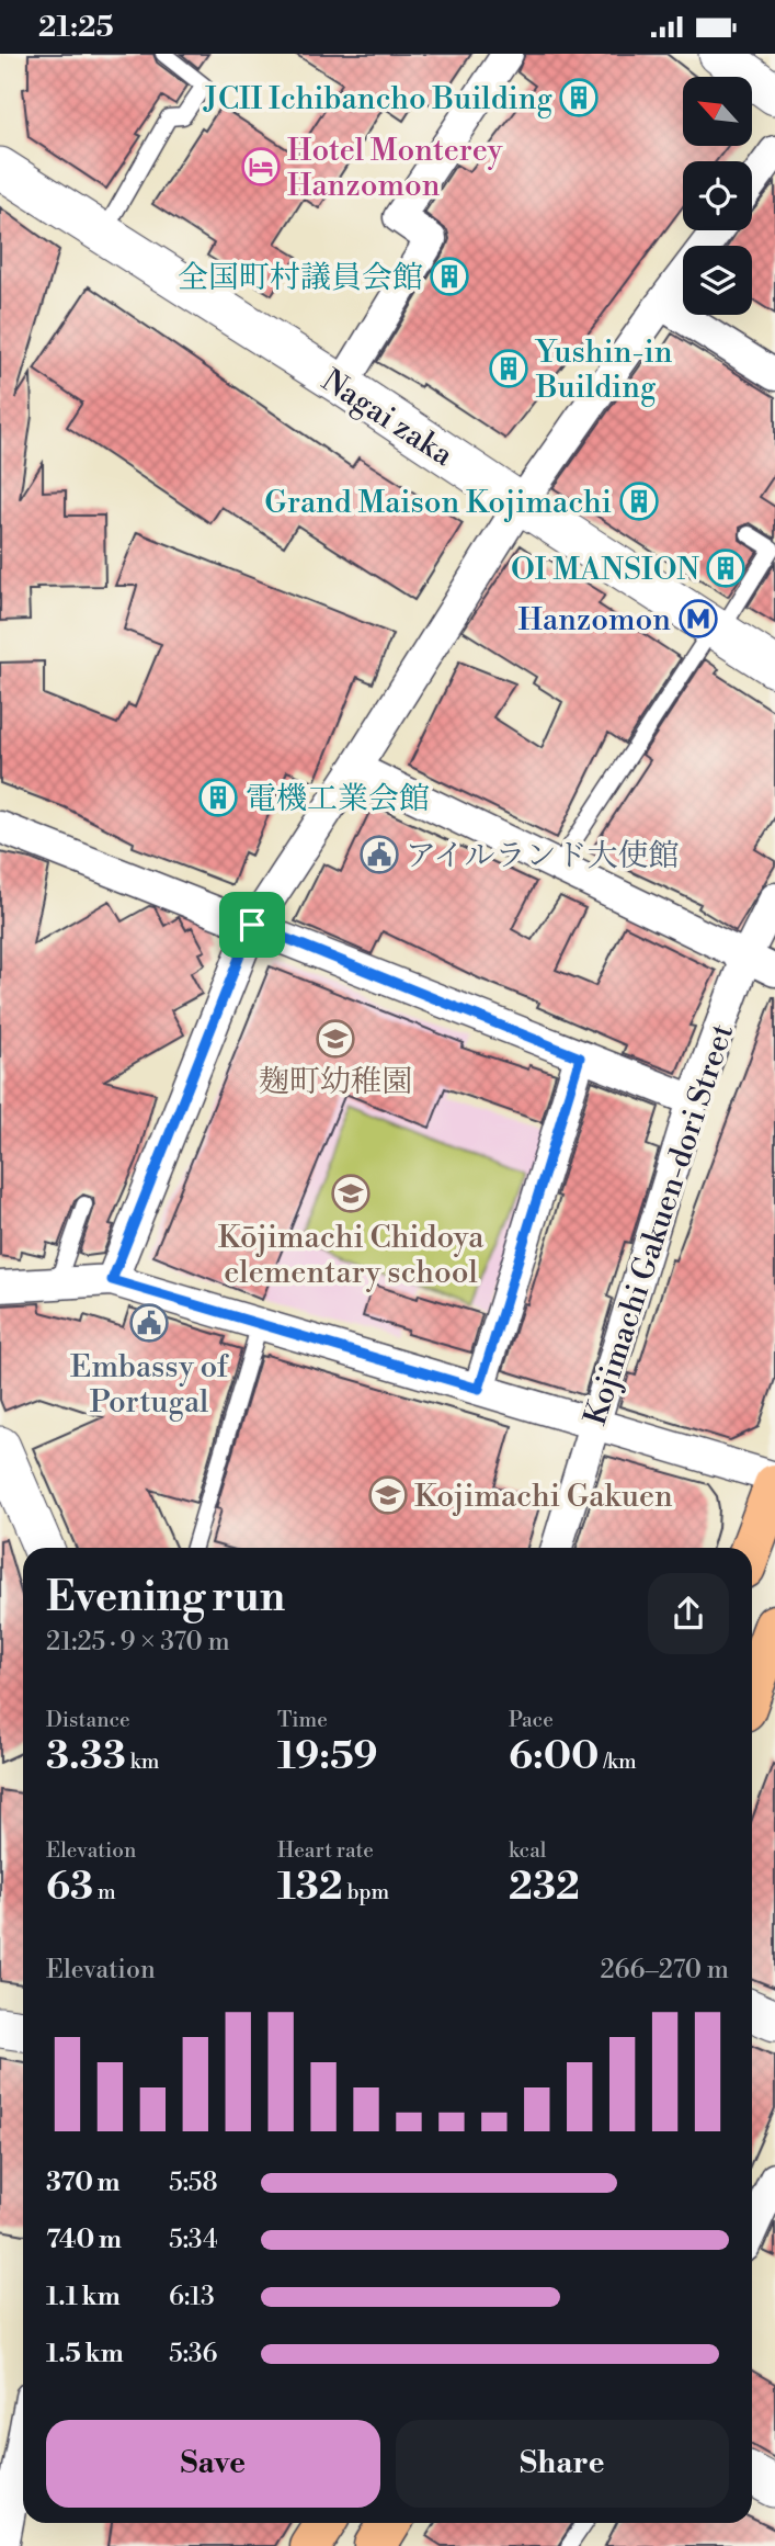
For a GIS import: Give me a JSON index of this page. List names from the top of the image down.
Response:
{
  "streets": {
    "street": ["Nagai zaka", "Kojimachi Gakuen-dori Street"]
  },
  "places": {
    "building": [
      "JCII Ichibancho Building",
      "全国町村議員会館",
      "Yushin-in Building",
      "Grand Maison Kojimachi",
      "OI MANSION",
      "電機工業会館"
    ],
    "hotel": ["Hotel Monterey Hanzomon"],
    "metro station": ["Hanzomon"],
    "public building": ["アイルランド大使館", "Embassy of Portugal"],
    "school or university": ["麹町幼稚園", "Kōjimachi Chidoya elementary school", "Kojimachi Gakuen"]
  },
  "north": "top left",
  "page": {
    "status": "21:25",
    "heading": ["Evening run", "21:25 · 9 × 370 m"],
    "stats": [
      ["Distance", "3.33 km"],
      ["Time", "19:59"],
      ["Pace", "6:00 /km"],
      ["Elevation", "63 m"],
      ["Heart rate", "132 bpm"],
      ["kcal", "232"]
    ],
    "chart": ["Elevation", "266–270 m"],
    "list": [
      {
        "name": "370 m",
        "note": "5:58"
      },
      {
        "name": "740 m",
        "note": "5:34"
      },
      {
        "name": "1.1 km",
        "note": "6:13"
      },
      {
        "name": "1.5 km",
        "note": "5:36"
      }
    ],
    "buttons": ["Save", "Share"]
  }
}
